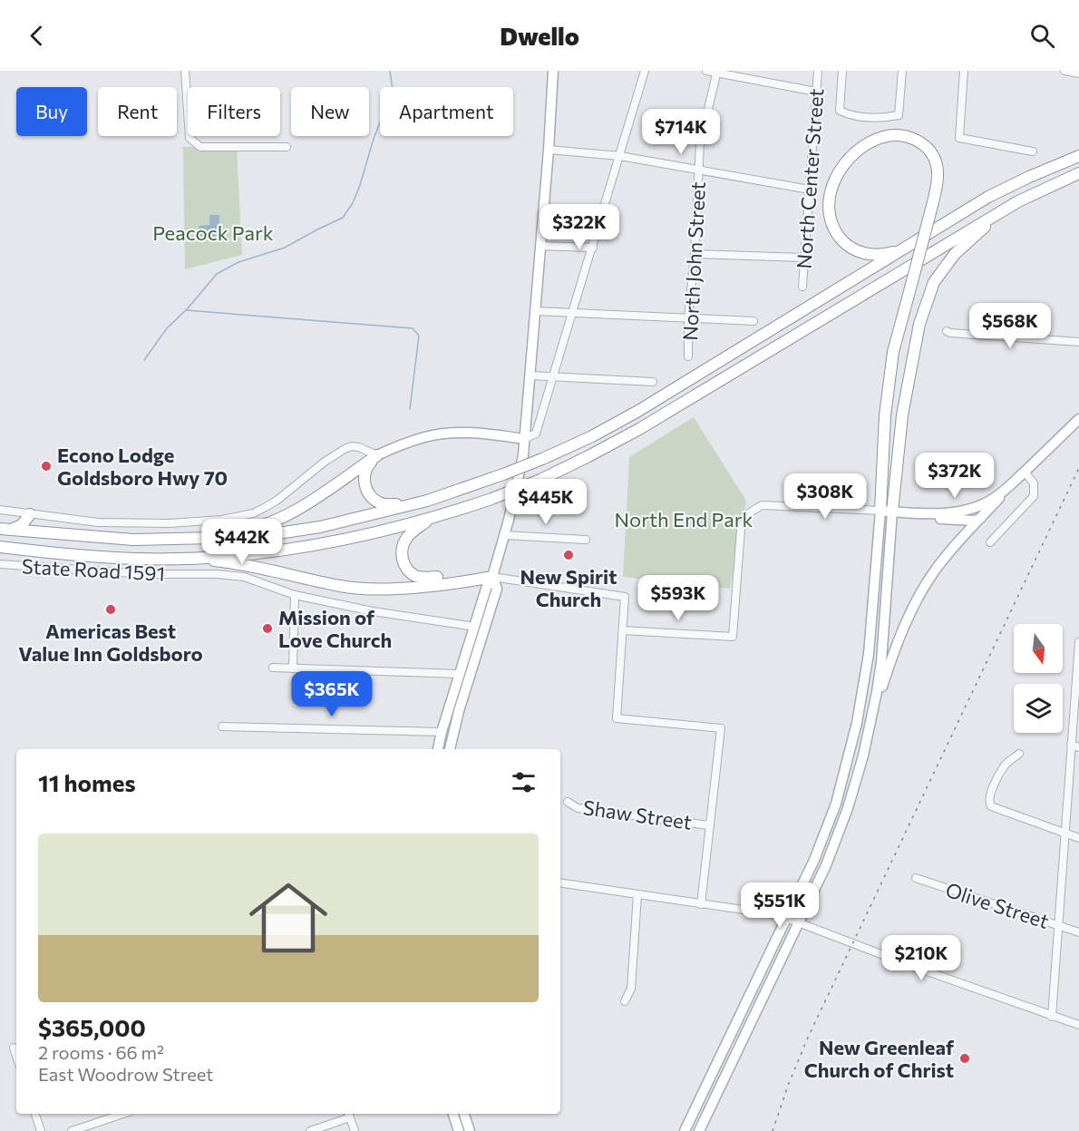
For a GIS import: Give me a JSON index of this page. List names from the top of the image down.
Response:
{
  "streets": {
    "street": [
      "North Center Street",
      "North John Street",
      "State Road 1591",
      "Shaw Street",
      "Olive Street"
    ]
  },
  "parks": ["Peacock Park", "North End Park"],
  "places": [
    "Econo Lodge Goldsboro Hwy 70",
    "New Spirit Church",
    "Americas Best Value Inn Goldsboro",
    "Mission of Love Church",
    "New Greenleaf Church of Christ"
  ],
  "north": "bottom",
  "page": {
    "header": "Dwello",
    "chip": [
      "Buy",
      "Rent",
      "Filters",
      "New",
      "Apartment"
    ],
    "price": [
      "$714K",
      "$322K",
      "$568K",
      "$372K",
      "$308K",
      "$445K",
      "$442K",
      "$593K",
      "$365K",
      "$551K",
      "$210K"
    ],
    "heading": "11 homes",
    "list": [
      {
        "name": "$365,000",
        "note": "2 rooms · 66 m² · East Woodrow Street"
      }
    ]
  }
}
